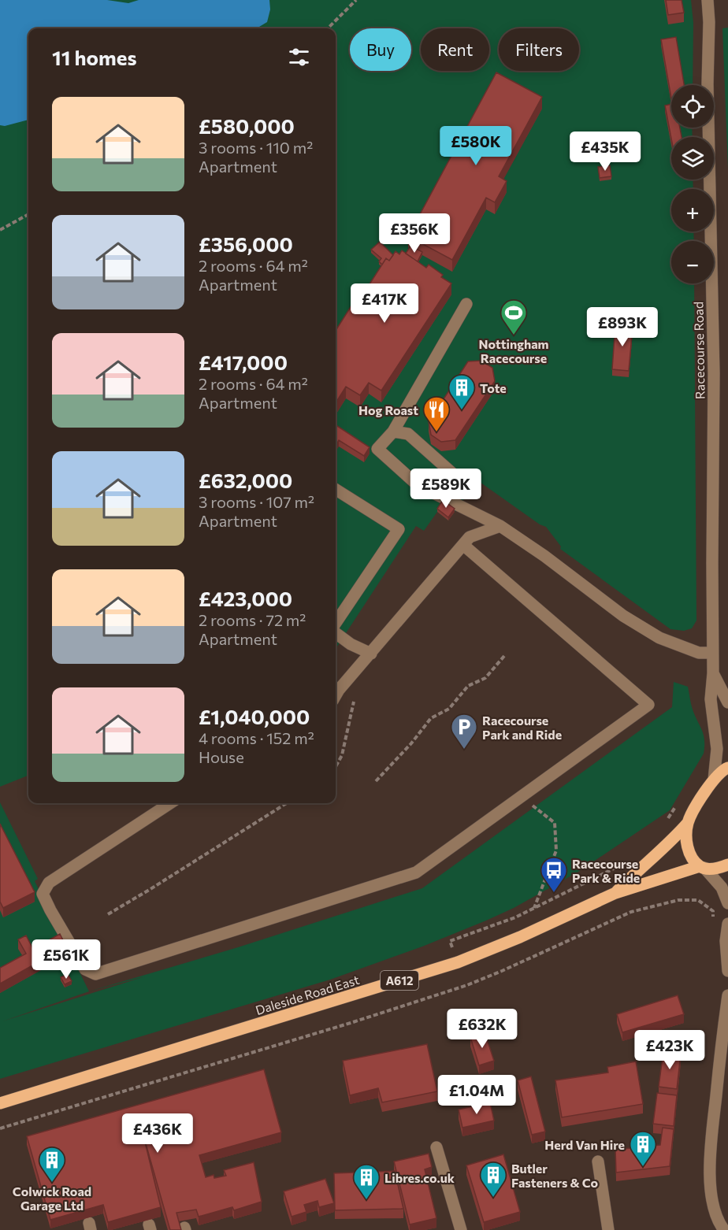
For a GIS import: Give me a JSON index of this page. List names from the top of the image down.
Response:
{
  "streets": {
    "main road": ["A612", "Daleside Road East"],
    "street": ["Racecourse Road"]
  },
  "crossings": [
    ["Racecourse Road", "Daleside Road East"]
  ],
  "places": {
    "sports": ["Nottingham Racecourse"],
    "building": [
      "Tote",
      "Herd Van Hire",
      "Colwick Road Garage Ltd",
      "Butler Fasteners & Co",
      "Libres.co.uk"
    ],
    "restaurant": ["Hog Roast"],
    "parking": ["Racecourse Park and Ride"],
    "bus stop": ["Racecourse Park & Ride"]
  },
  "page": {
    "chip": ["Buy", "Rent", "Filters"],
    "heading": "11 homes",
    "map_buttons": ["+", "−"],
    "list": [
      {
        "name": "£580,000",
        "note": "3 rooms · 110 m² · Apartment"
      },
      {
        "name": "£356,000",
        "note": "2 rooms · 64 m² · Apartment"
      },
      {
        "name": "£417,000",
        "note": "2 rooms · 64 m² · Apartment"
      },
      {
        "name": "£632,000",
        "note": "3 rooms · 107 m² · Apartment"
      },
      {
        "name": "£423,000",
        "note": "2 rooms · 72 m² · Apartment"
      },
      {
        "name": "£1,040,000",
        "note": "4 rooms · 152 m² · House"
      }
    ],
    "price": [
      "£580K",
      "£435K",
      "£356K",
      "£417K",
      "£893K",
      "£589K",
      "£561K",
      "£632K",
      "£423K",
      "£1.04M",
      "£436K"
    ]
  }
}
